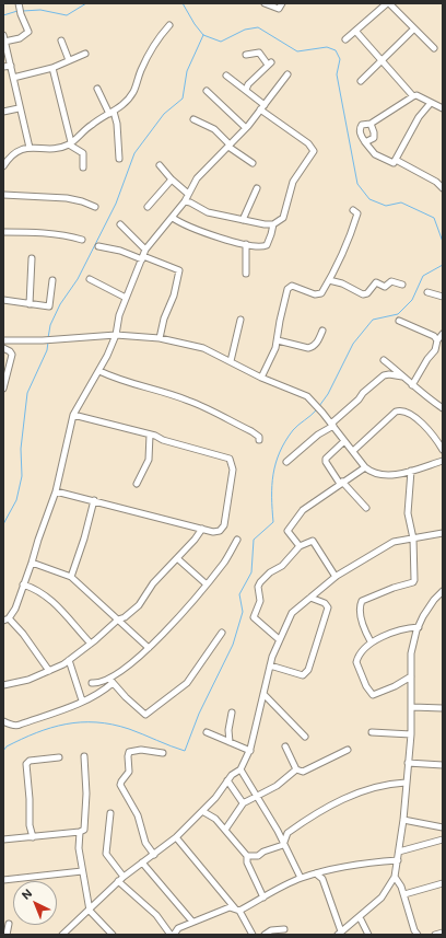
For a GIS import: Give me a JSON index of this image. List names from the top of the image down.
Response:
{
  "north": "top left"
}
